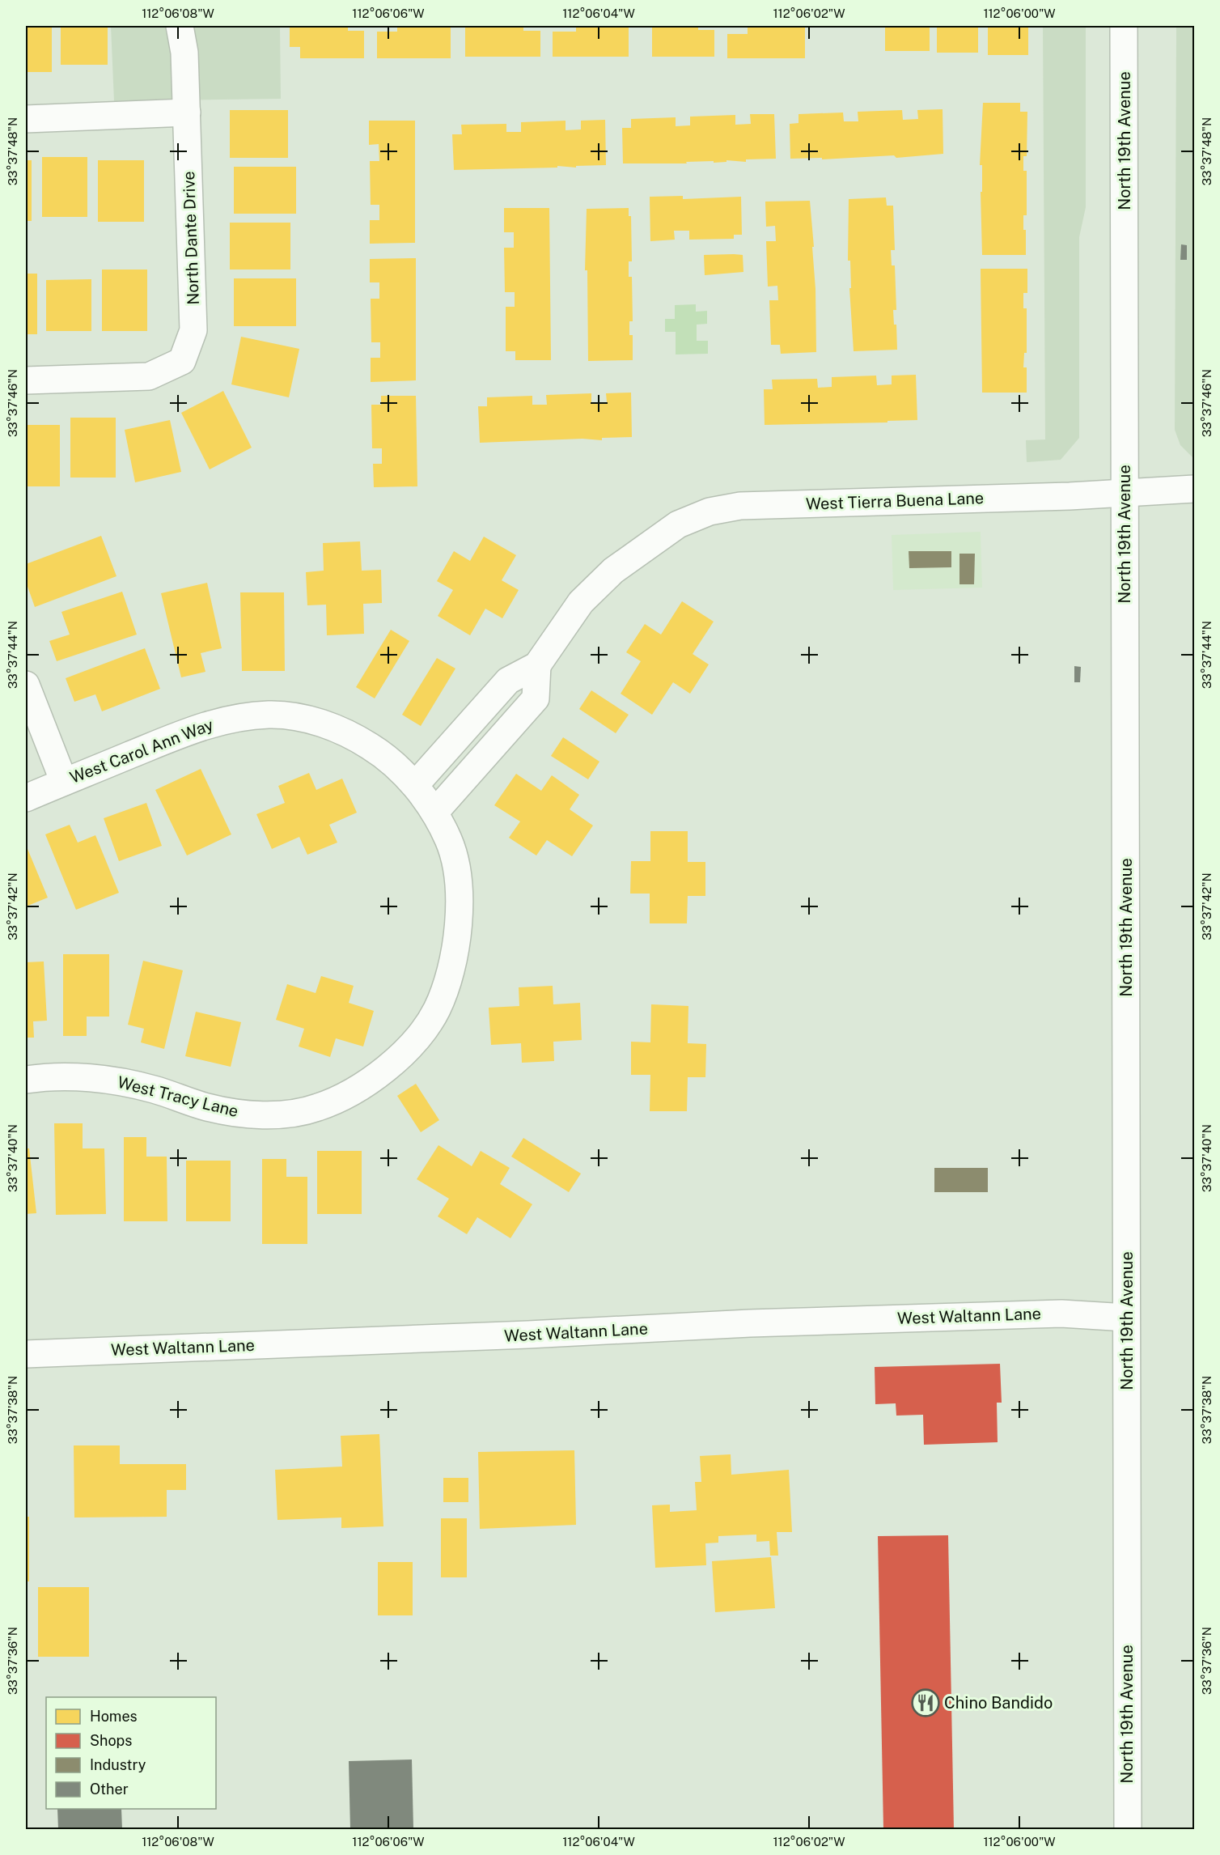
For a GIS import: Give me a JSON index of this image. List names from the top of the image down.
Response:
{
  "streets": {
    "street": [
      "North 19th Avenue",
      "North Dante Drive",
      "West Tierra Buena Lane",
      "West Carol Ann Way",
      "West Tracy Lane",
      "West Waltann Lane"
    ]
  },
  "crossings": [
    ["North 19th Avenue", "West Tierra Buena Lane"],
    ["North 19th Avenue", "West Waltann Lane"],
    ["West Carol Ann Way", "West Tracy Lane"]
  ],
  "places": {
    "restaurant": ["Chino Bandido"]
  },
  "legend": [
    "Homes",
    "Shops",
    "Industry",
    "Other"
  ],
  "coordinates": [
    "112°06'08\"W",
    "112°06'06\"W",
    "112°06'04\"W",
    "112°06'02\"W",
    "112°06'00\"W",
    "33°37'48\"N",
    "33°37'46\"N",
    "33°37'44\"N",
    "33°37'42\"N",
    "33°37'40\"N",
    "33°37'38\"N",
    "33°37'36\"N"
  ]
}
